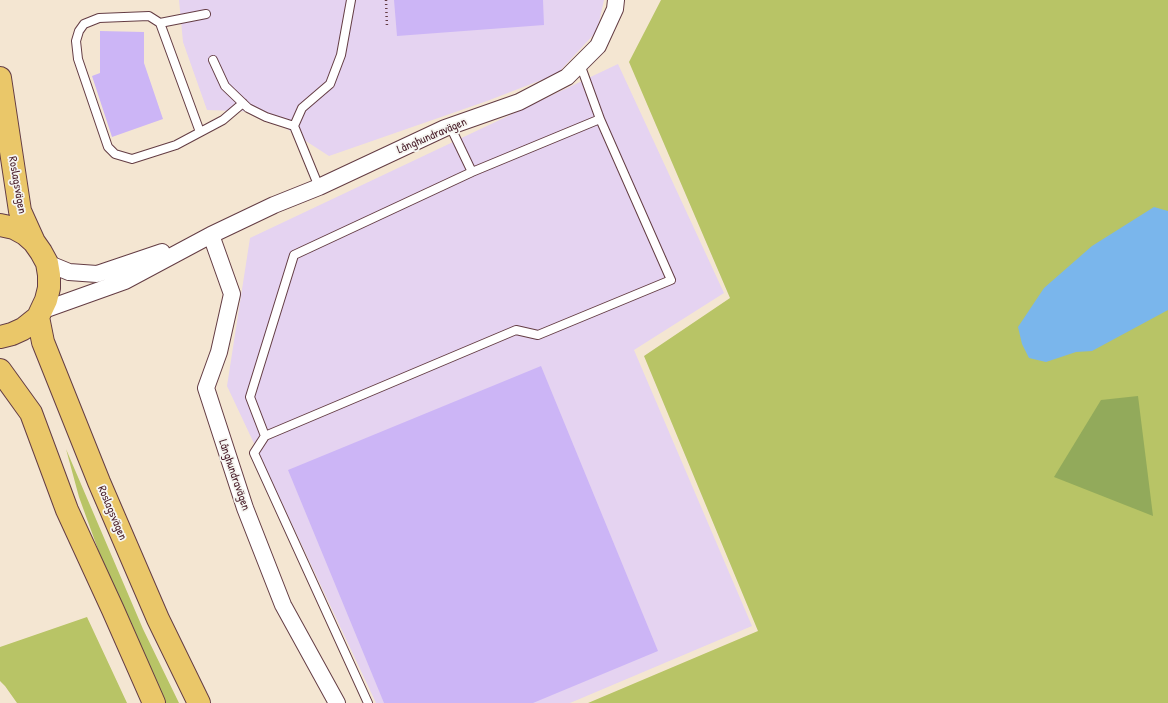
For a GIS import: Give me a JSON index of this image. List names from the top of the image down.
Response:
{
  "streets": {
    "main road": ["Roslagsvägen"],
    "street": ["Långhundravägen"]
  },
  "crossings": [
    ["Långhundravägen", "Roslagsvägen"]
  ]
}
